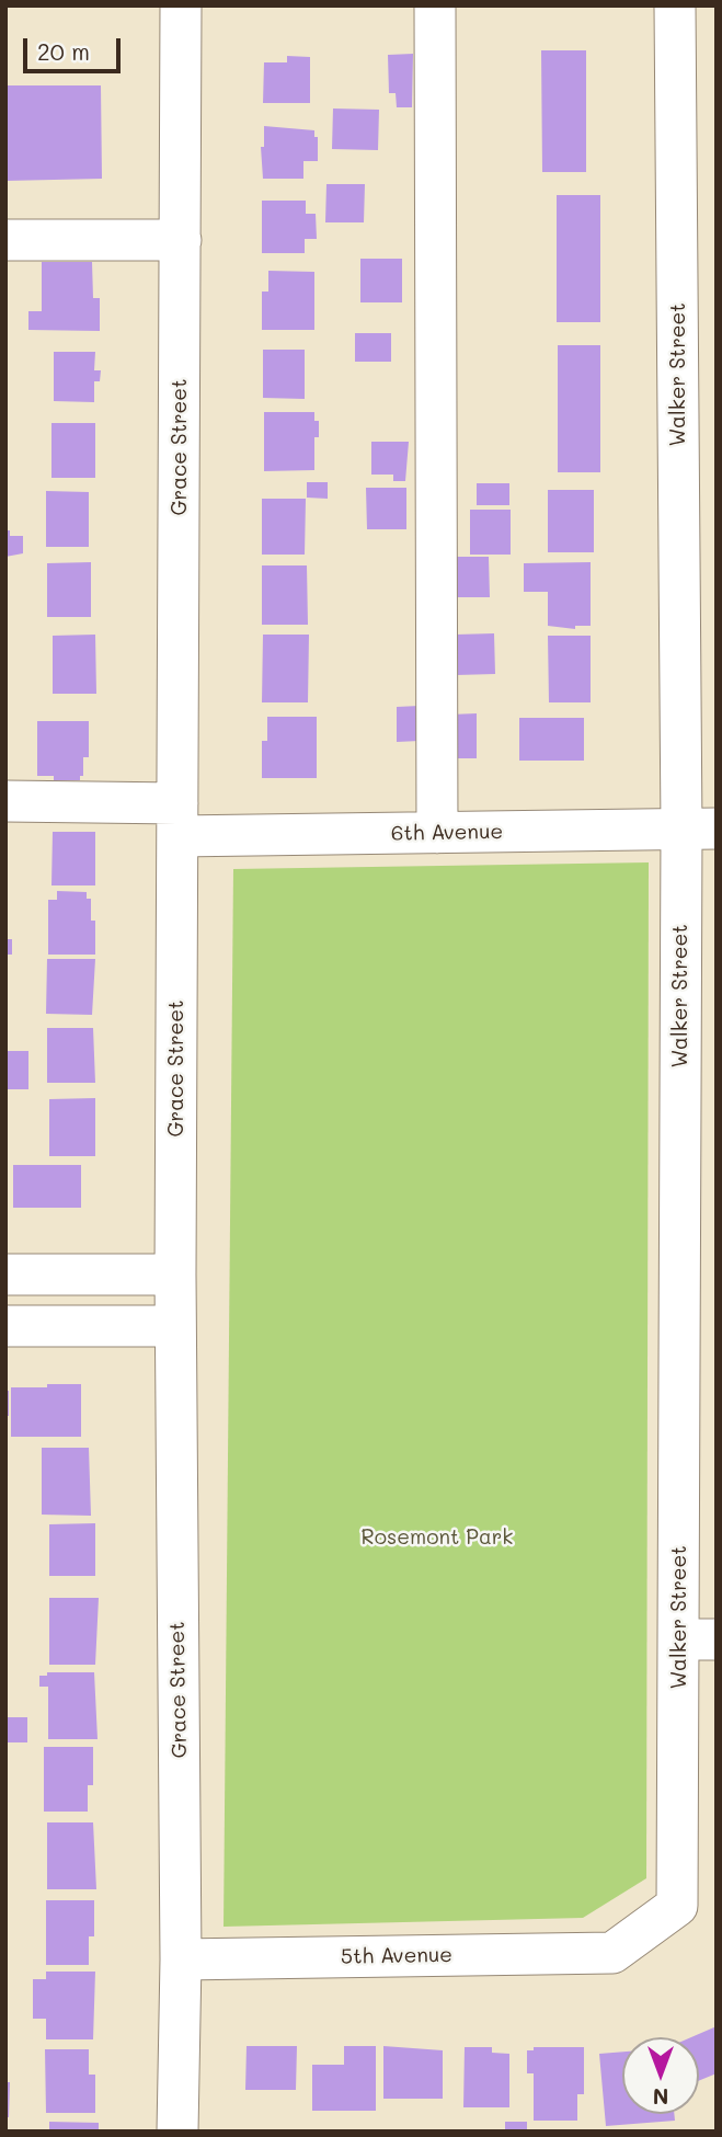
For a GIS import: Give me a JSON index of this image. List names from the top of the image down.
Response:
{
  "streets": {
    "street": [
      "Walker Street",
      "Grace Street",
      "6th Avenue",
      "5th Avenue"
    ]
  },
  "crossings": [
    ["Walker Street", "6th Avenue"],
    ["Walker Street", "5th Avenue"],
    ["Grace Street", "6th Avenue"],
    ["Grace Street", "5th Avenue"]
  ],
  "parks": ["Rosemont Park"],
  "scale_bar": "20 m",
  "north": "bottom"
}
